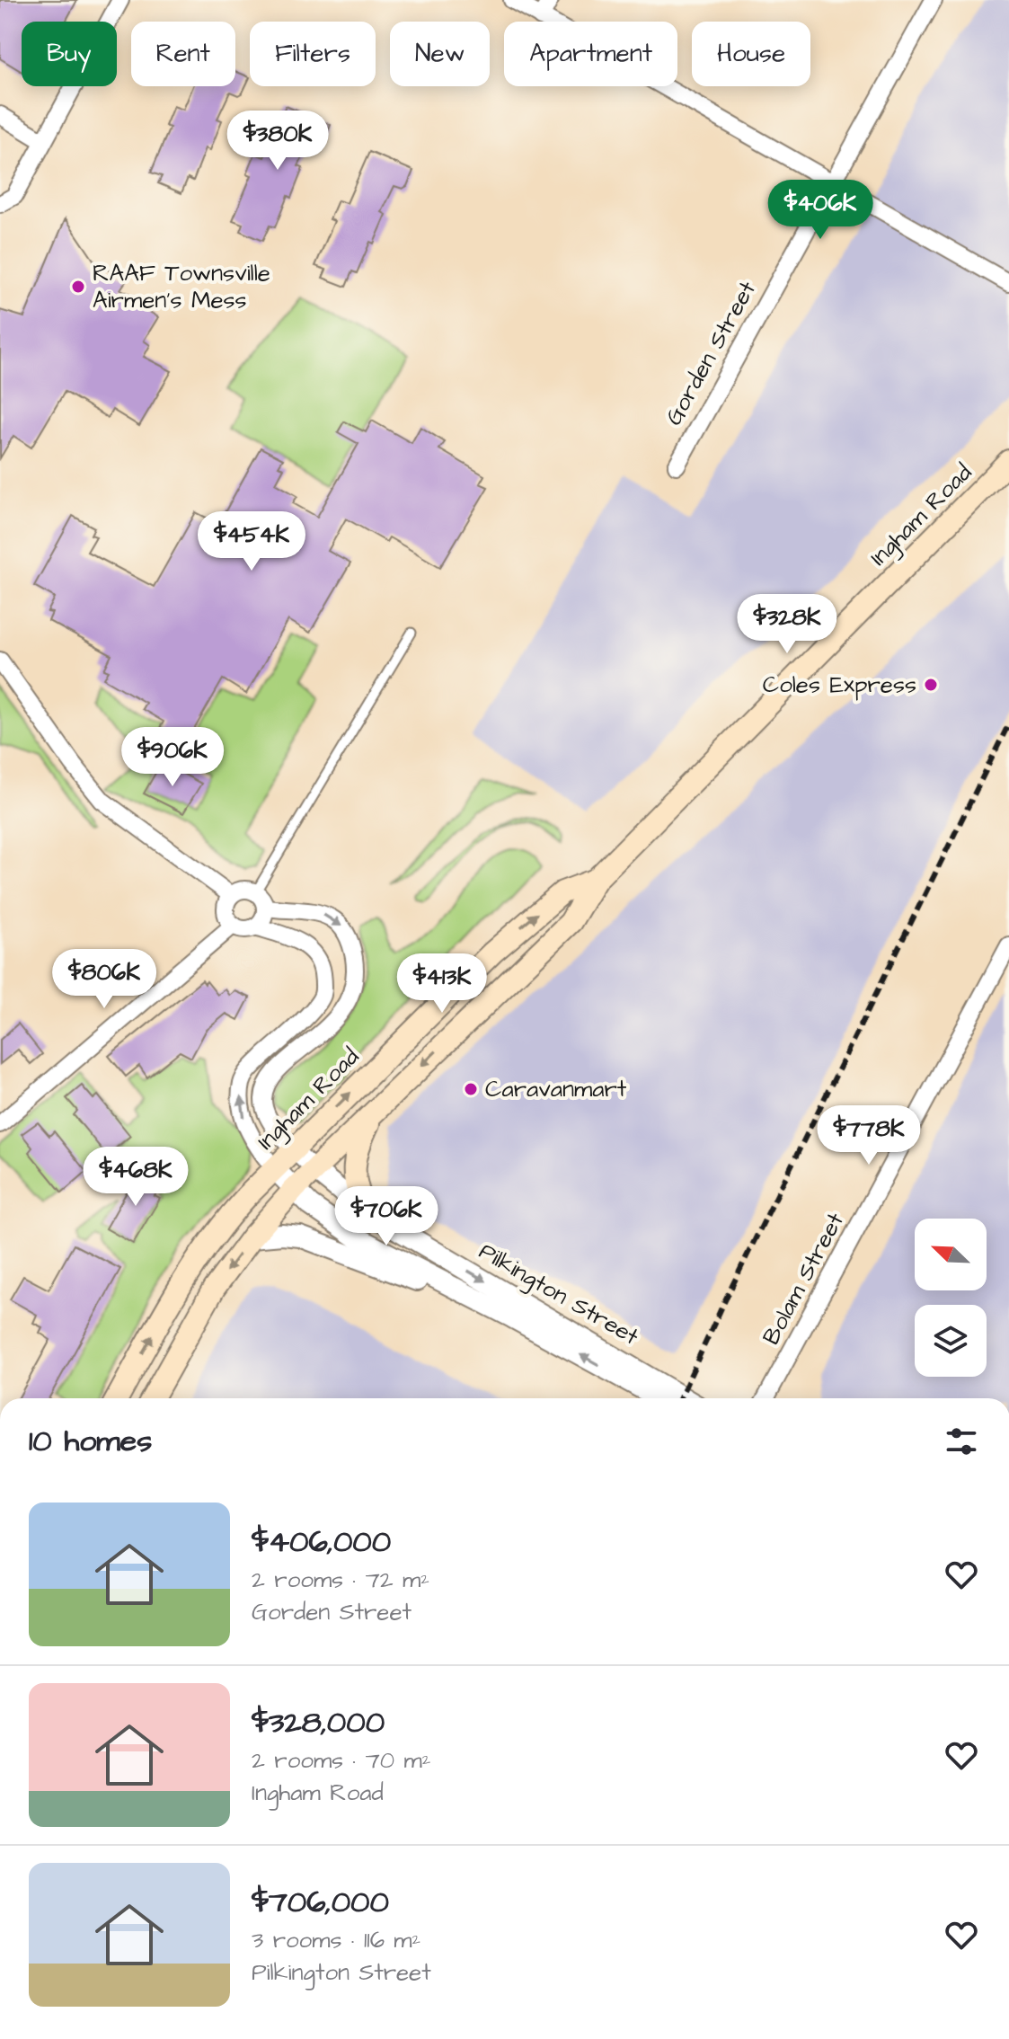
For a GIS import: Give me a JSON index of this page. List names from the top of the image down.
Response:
{
  "streets": {
    "main road": ["Ingham Road"],
    "street": ["Gorden Street", "Bolam Street", "Pilkington Street"]
  },
  "crossings": [
    ["Ingham Road", "Pilkington Street"]
  ],
  "places": ["RAAF Townsville Airmen's Mess", "Coles Express", "Caravanmart"],
  "north": "top left",
  "page": {
    "chip": [
      "Buy",
      "Rent",
      "Filters",
      "New",
      "Apartment",
      "House"
    ],
    "price": [
      "$380K",
      "$406K",
      "$454K",
      "$328K",
      "$906K",
      "$806K",
      "$413K",
      "$778K",
      "$468K",
      "$706K"
    ],
    "heading": "10 homes",
    "list": [
      {
        "name": "$406,000",
        "note": "2 rooms · 72 m² · Gorden Street"
      },
      {
        "name": "$328,000",
        "note": "2 rooms · 70 m² · Ingham Road"
      },
      {
        "name": "$706,000",
        "note": "3 rooms · 116 m² · Pilkington Street"
      }
    ]
  }
}
